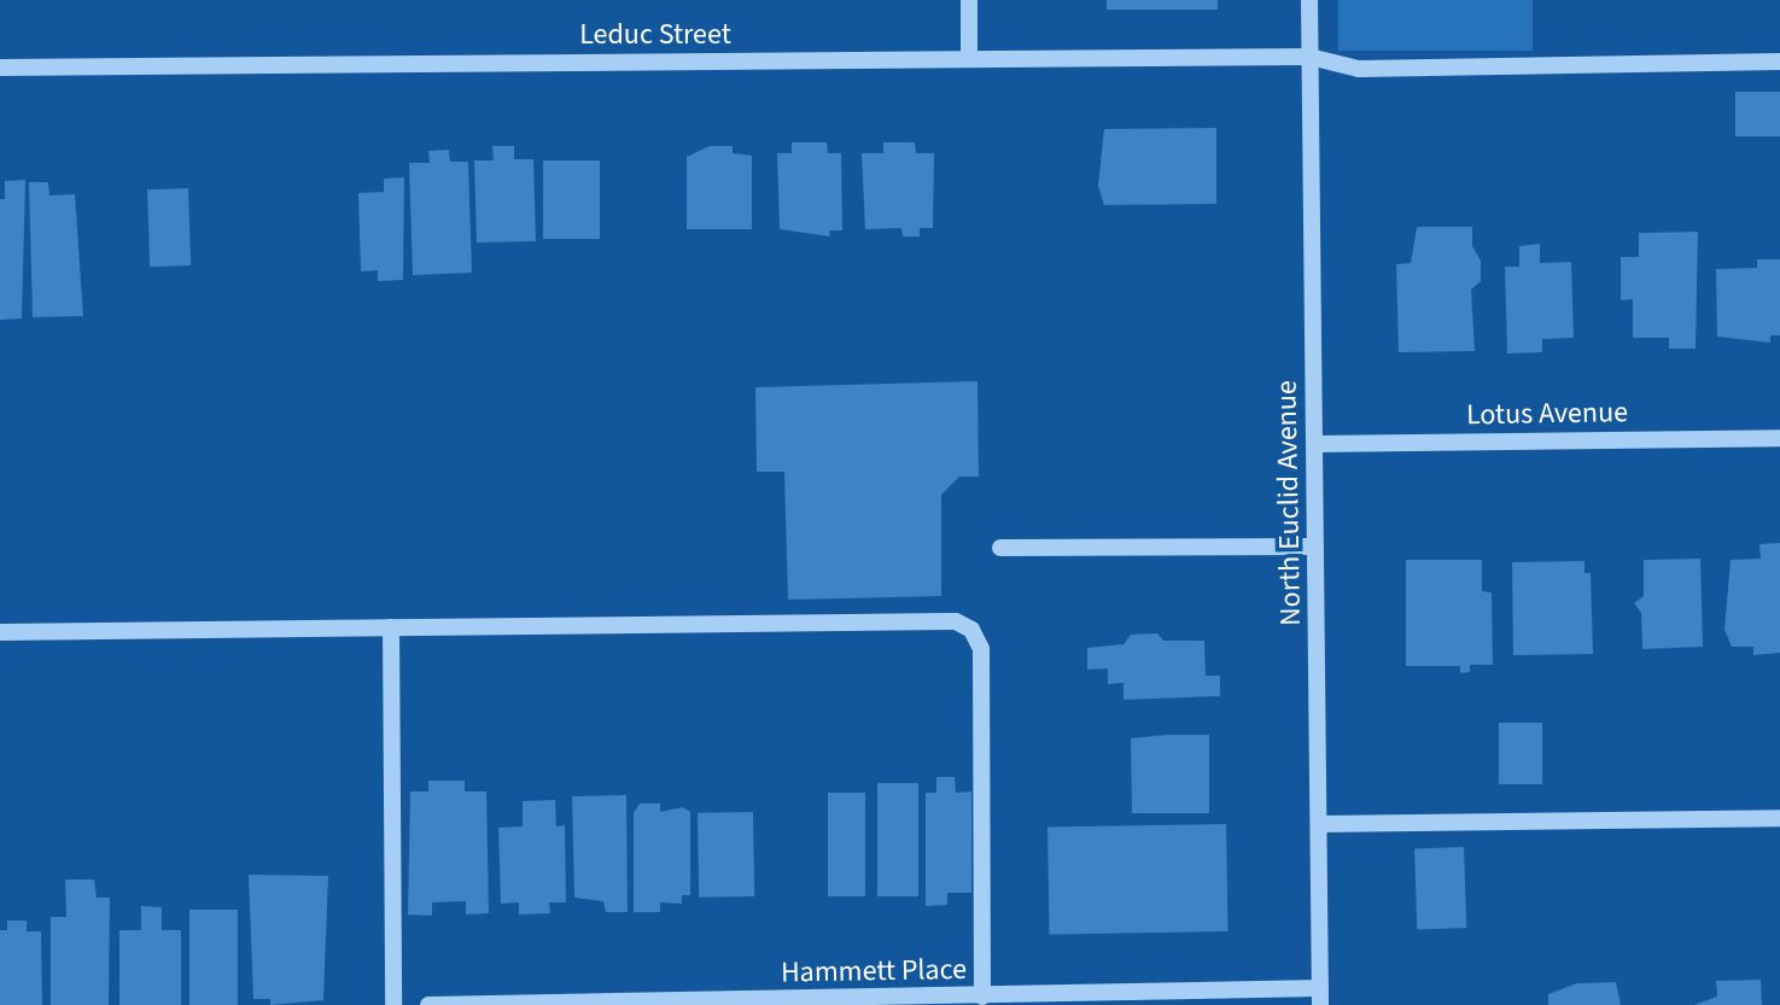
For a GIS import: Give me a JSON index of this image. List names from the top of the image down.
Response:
{
  "streets": {
    "street": [
      "Leduc Street",
      "Lotus Avenue",
      "North Euclid Avenue",
      "Hammett Place"
    ]
  },
  "crossings": [
    ["Leduc Street", "North Euclid Avenue"],
    ["Lotus Avenue", "North Euclid Avenue"],
    ["North Euclid Avenue", "Hammett Place"]
  ]
}
